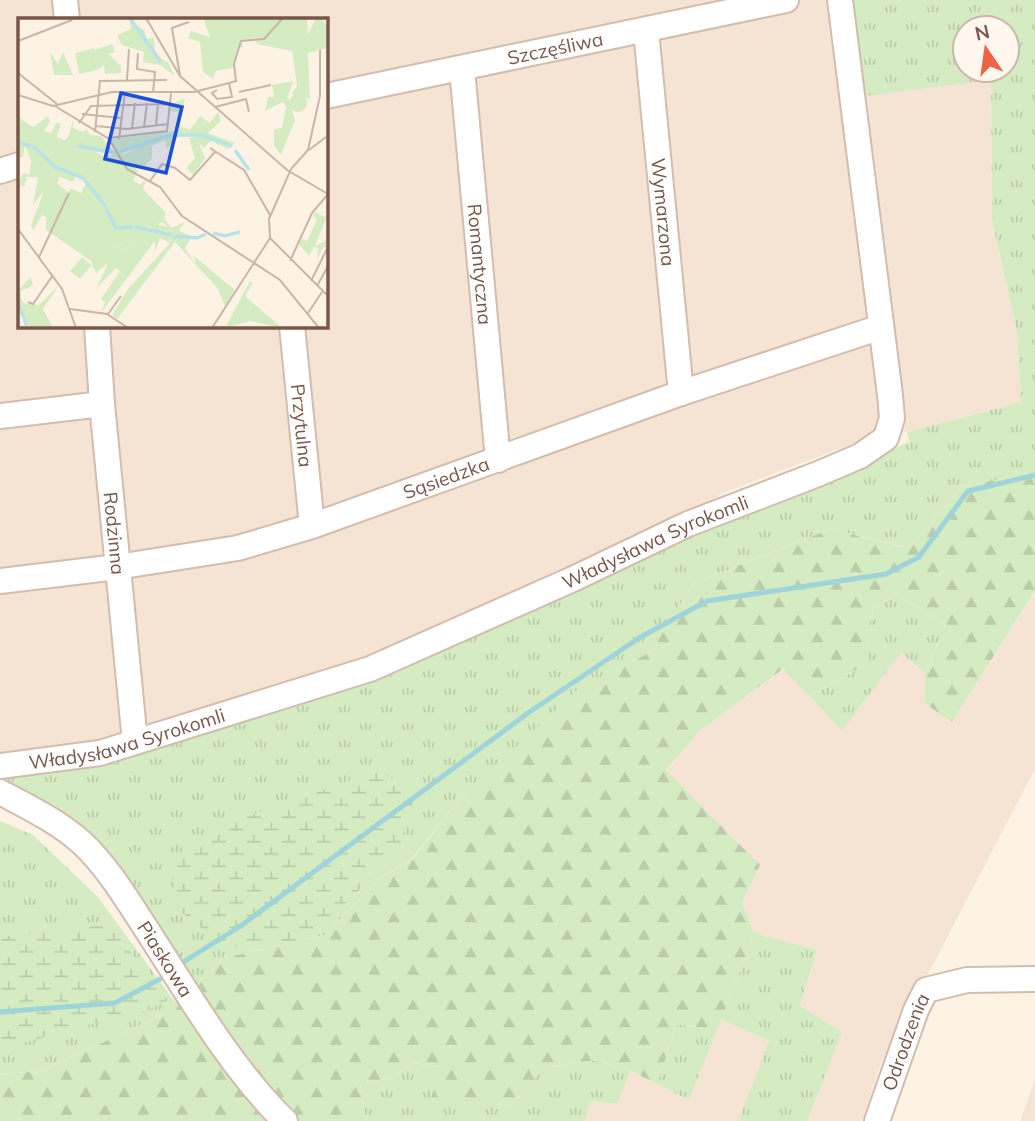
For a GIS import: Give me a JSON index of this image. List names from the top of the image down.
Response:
{
  "streets": {
    "street": [
      "Szczęśliwa",
      "Wymarzona",
      "Romantyczna",
      "Przytulna",
      "Sąsiedzka",
      "Rodzinna",
      "Władysława Syrokomli",
      "Piaskowa",
      "Odrodzenia"
    ]
  },
  "crossings": [
    ["Szczęśliwa", "Wymarzona"],
    ["Szczęśliwa", "Romantyczna"],
    ["Wymarzona", "Sąsiedzka"],
    ["Romantyczna", "Sąsiedzka"],
    ["Przytulna", "Sąsiedzka"],
    ["Sąsiedzka", "Rodzinna"],
    ["Sąsiedzka", "Władysława Syrokomli"],
    ["Rodzinna", "Władysława Syrokomli"]
  ],
  "north": "top"
}
